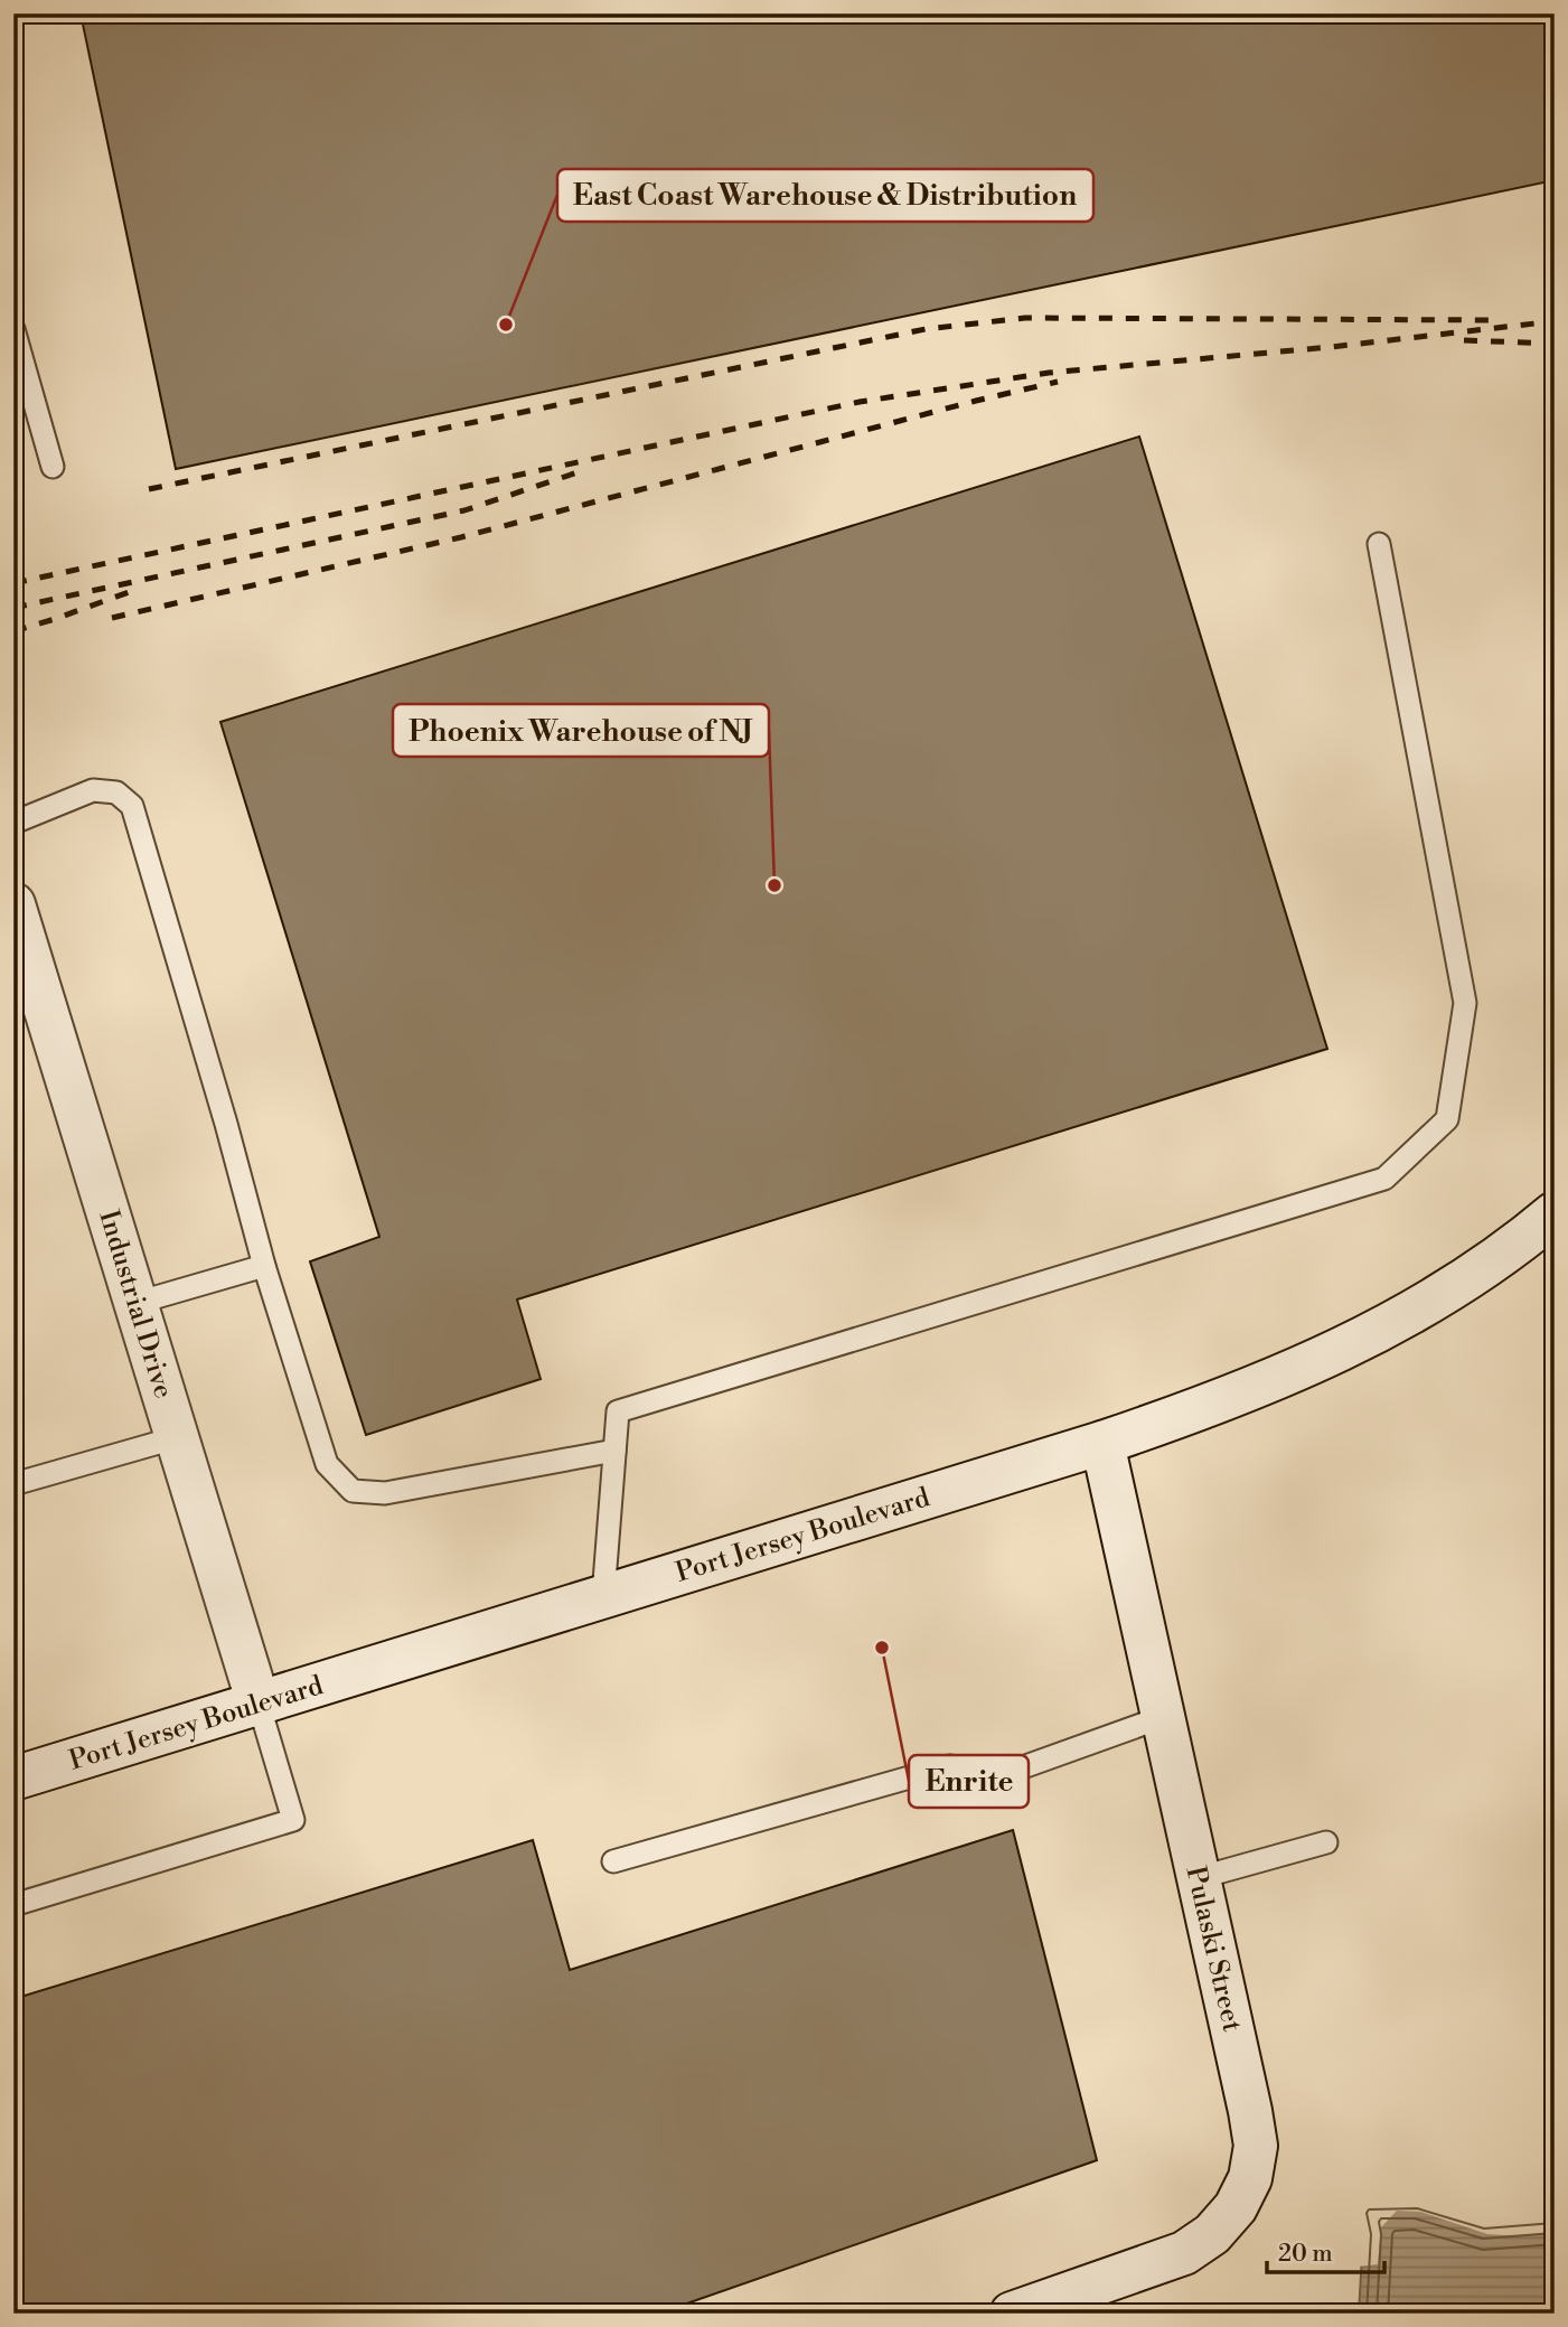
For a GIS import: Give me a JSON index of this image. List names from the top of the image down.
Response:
{
  "streets": {
    "street": ["Industrial Drive", "Port Jersey Boulevard", "Pulaski Street"]
  },
  "crossings": [
    ["Industrial Drive", "Port Jersey Boulevard"],
    ["Port Jersey Boulevard", "Pulaski Street"]
  ],
  "places": ["East Coast Warehouse & Distribution", "Phoenix Warehouse of NJ", "Enrite"],
  "scale_bar": "20 m"
}
